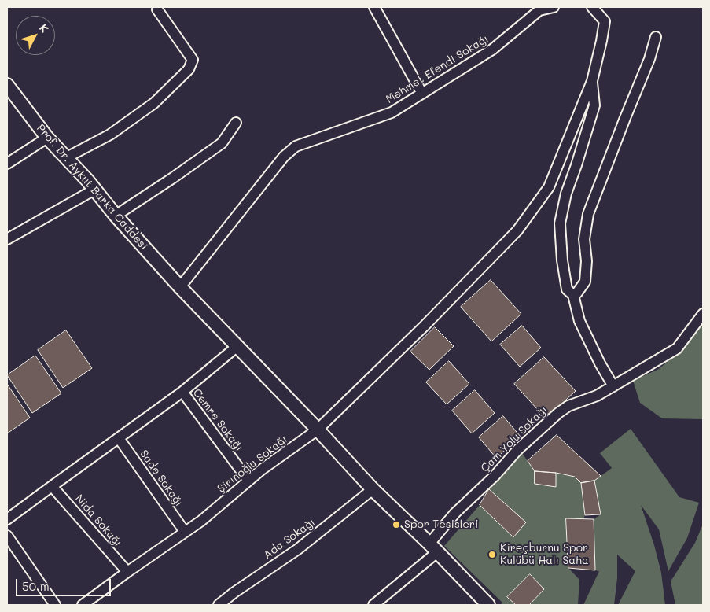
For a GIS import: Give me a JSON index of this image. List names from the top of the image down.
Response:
{
  "streets": {
    "street": [
      "Mehmet Efendi Sokağı",
      "Prof. Dr. Aykut Barka Caddesi",
      "Cemre Sokağı",
      "Çam Yolu Sokağı",
      "Şirinoğlu Sokağı",
      "Sade Sokağı",
      "Nida Sokağı",
      "Ada Sokağı"
    ]
  },
  "crossings": [
    ["Mehmet Efendi Sokağı", "Prof. Dr. Aykut Barka Caddesi"],
    ["Prof. Dr. Aykut Barka Caddesi", "Çam Yolu Sokağı"],
    ["Prof. Dr. Aykut Barka Caddesi", "Şirinoğlu Sokağı"],
    ["Prof. Dr. Aykut Barka Caddesi", "Ada Sokağı"],
    ["Cemre Sokağı", "Şirinoğlu Sokağı"],
    ["Şirinoğlu Sokağı", "Sade Sokağı"],
    ["Şirinoğlu Sokağı", "Nida Sokağı"]
  ],
  "places": ["Spor Tesisleri", "Kireçburnu Spor Kulübü Halı Saha"],
  "scale_bar": "50 m",
  "north": "top right"
}
